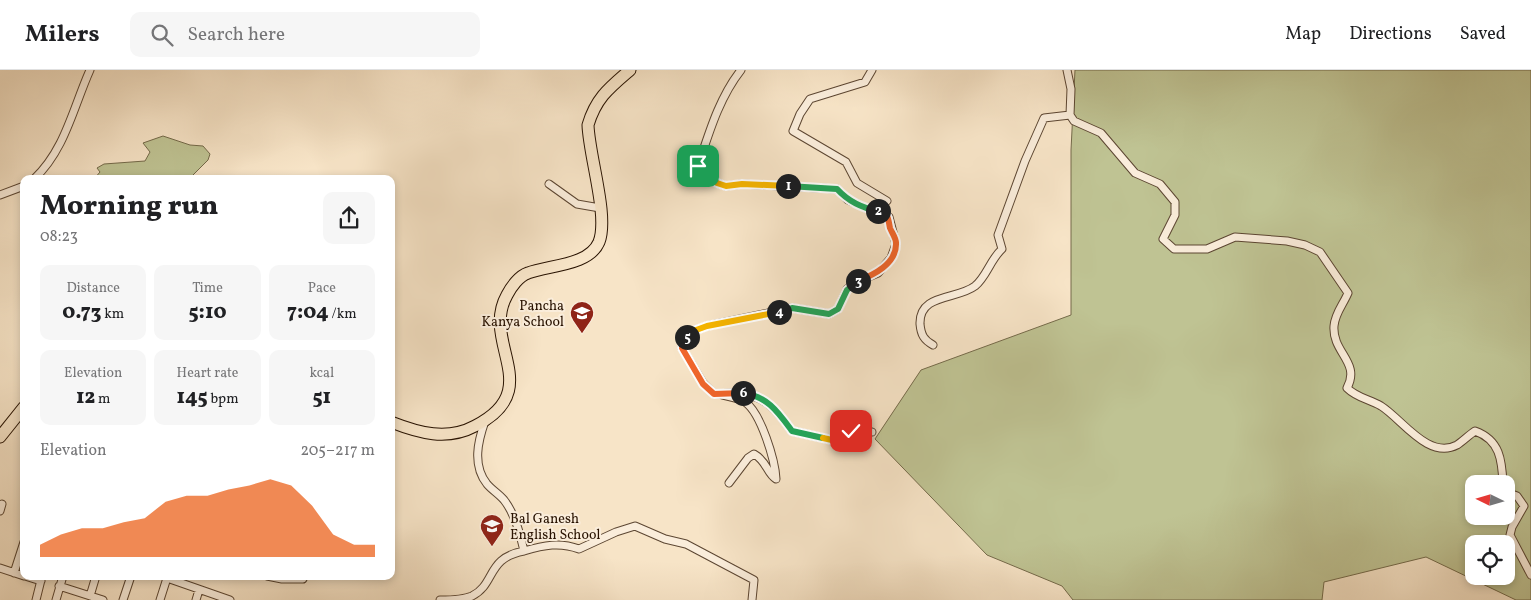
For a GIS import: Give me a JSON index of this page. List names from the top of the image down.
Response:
{
  "places": {
    "school or university": ["Pancha Kanya School", "Bal Ganesh English School"]
  },
  "north": "left",
  "page": {
    "header": "Milers",
    "search": "Search here",
    "nav": ["Map", "Directions", "Saved"],
    "pins": [
      "1",
      "2",
      "3",
      "4",
      "5",
      "6"
    ],
    "heading": ["Morning run", "08:23"],
    "stats": [
      ["Distance", "0.73 km"],
      ["Time", "5:10"],
      ["Pace", "7:04 /km"],
      ["Elevation", "12 m"],
      ["Heart rate", "145 bpm"],
      ["kcal", "51"]
    ],
    "chart": ["Elevation", "205–217 m"]
  }
}
